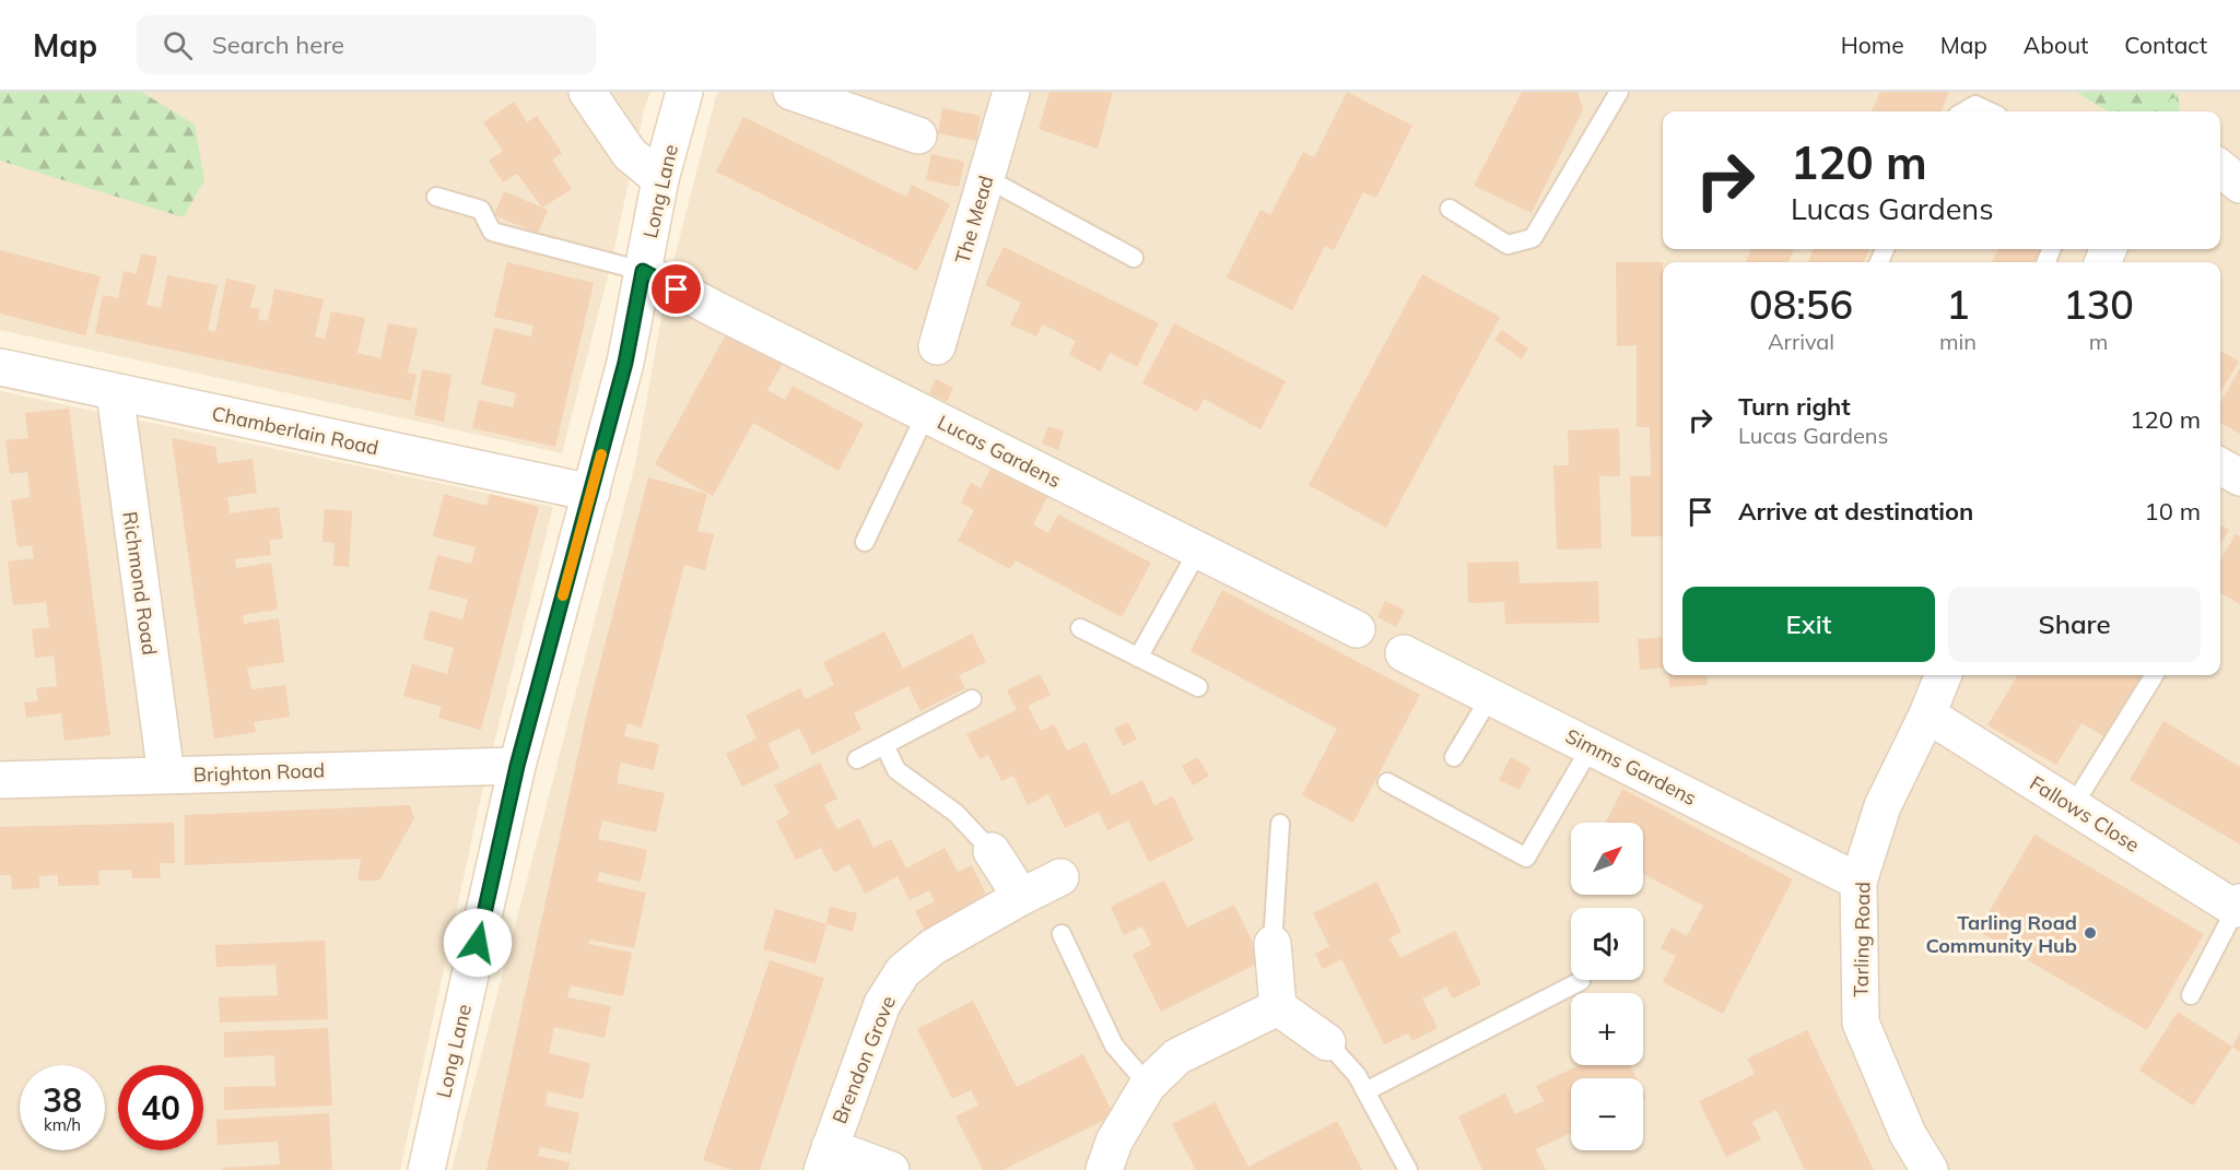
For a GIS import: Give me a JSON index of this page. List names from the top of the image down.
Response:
{
  "streets": {
    "street": [
      "Long Lane",
      "The Mead",
      "Chamberlain Road",
      "Lucas Gardens",
      "Richmond Road",
      "Simms Gardens",
      "Brighton Road",
      "Fallows Close",
      "Tarling Road",
      "Brendon Grove"
    ]
  },
  "crossings": [
    ["Long Lane", "Chamberlain Road"],
    ["Long Lane", "Lucas Gardens"],
    ["Long Lane", "Brighton Road"],
    ["Chamberlain Road", "Richmond Road"],
    ["Richmond Road", "Brighton Road"],
    ["Simms Gardens", "Tarling Road"],
    ["Fallows Close", "Tarling Road"]
  ],
  "places": ["Tarling Road Community Hub"],
  "north": "top right",
  "page": {
    "header": "Map",
    "search": "Search here",
    "nav": [
      "Home",
      "Map",
      "About",
      "Contact"
    ],
    "turn": ["120 m", "Lucas Gardens"],
    "eta": [
      "08:56",
      "Arrival",
      "1",
      "min",
      "130",
      "m"
    ],
    "list": [
      {
        "name": "Turn right",
        "note": "Lucas Gardens",
        "value": "120 m"
      },
      {
        "name": "Arrive at destination",
        "value": "10 m"
      }
    ],
    "buttons": ["Exit", "Share"],
    "map_buttons": ["+", "−"],
    "speed": "38 km/h",
    "limit": "40"
  }
}
